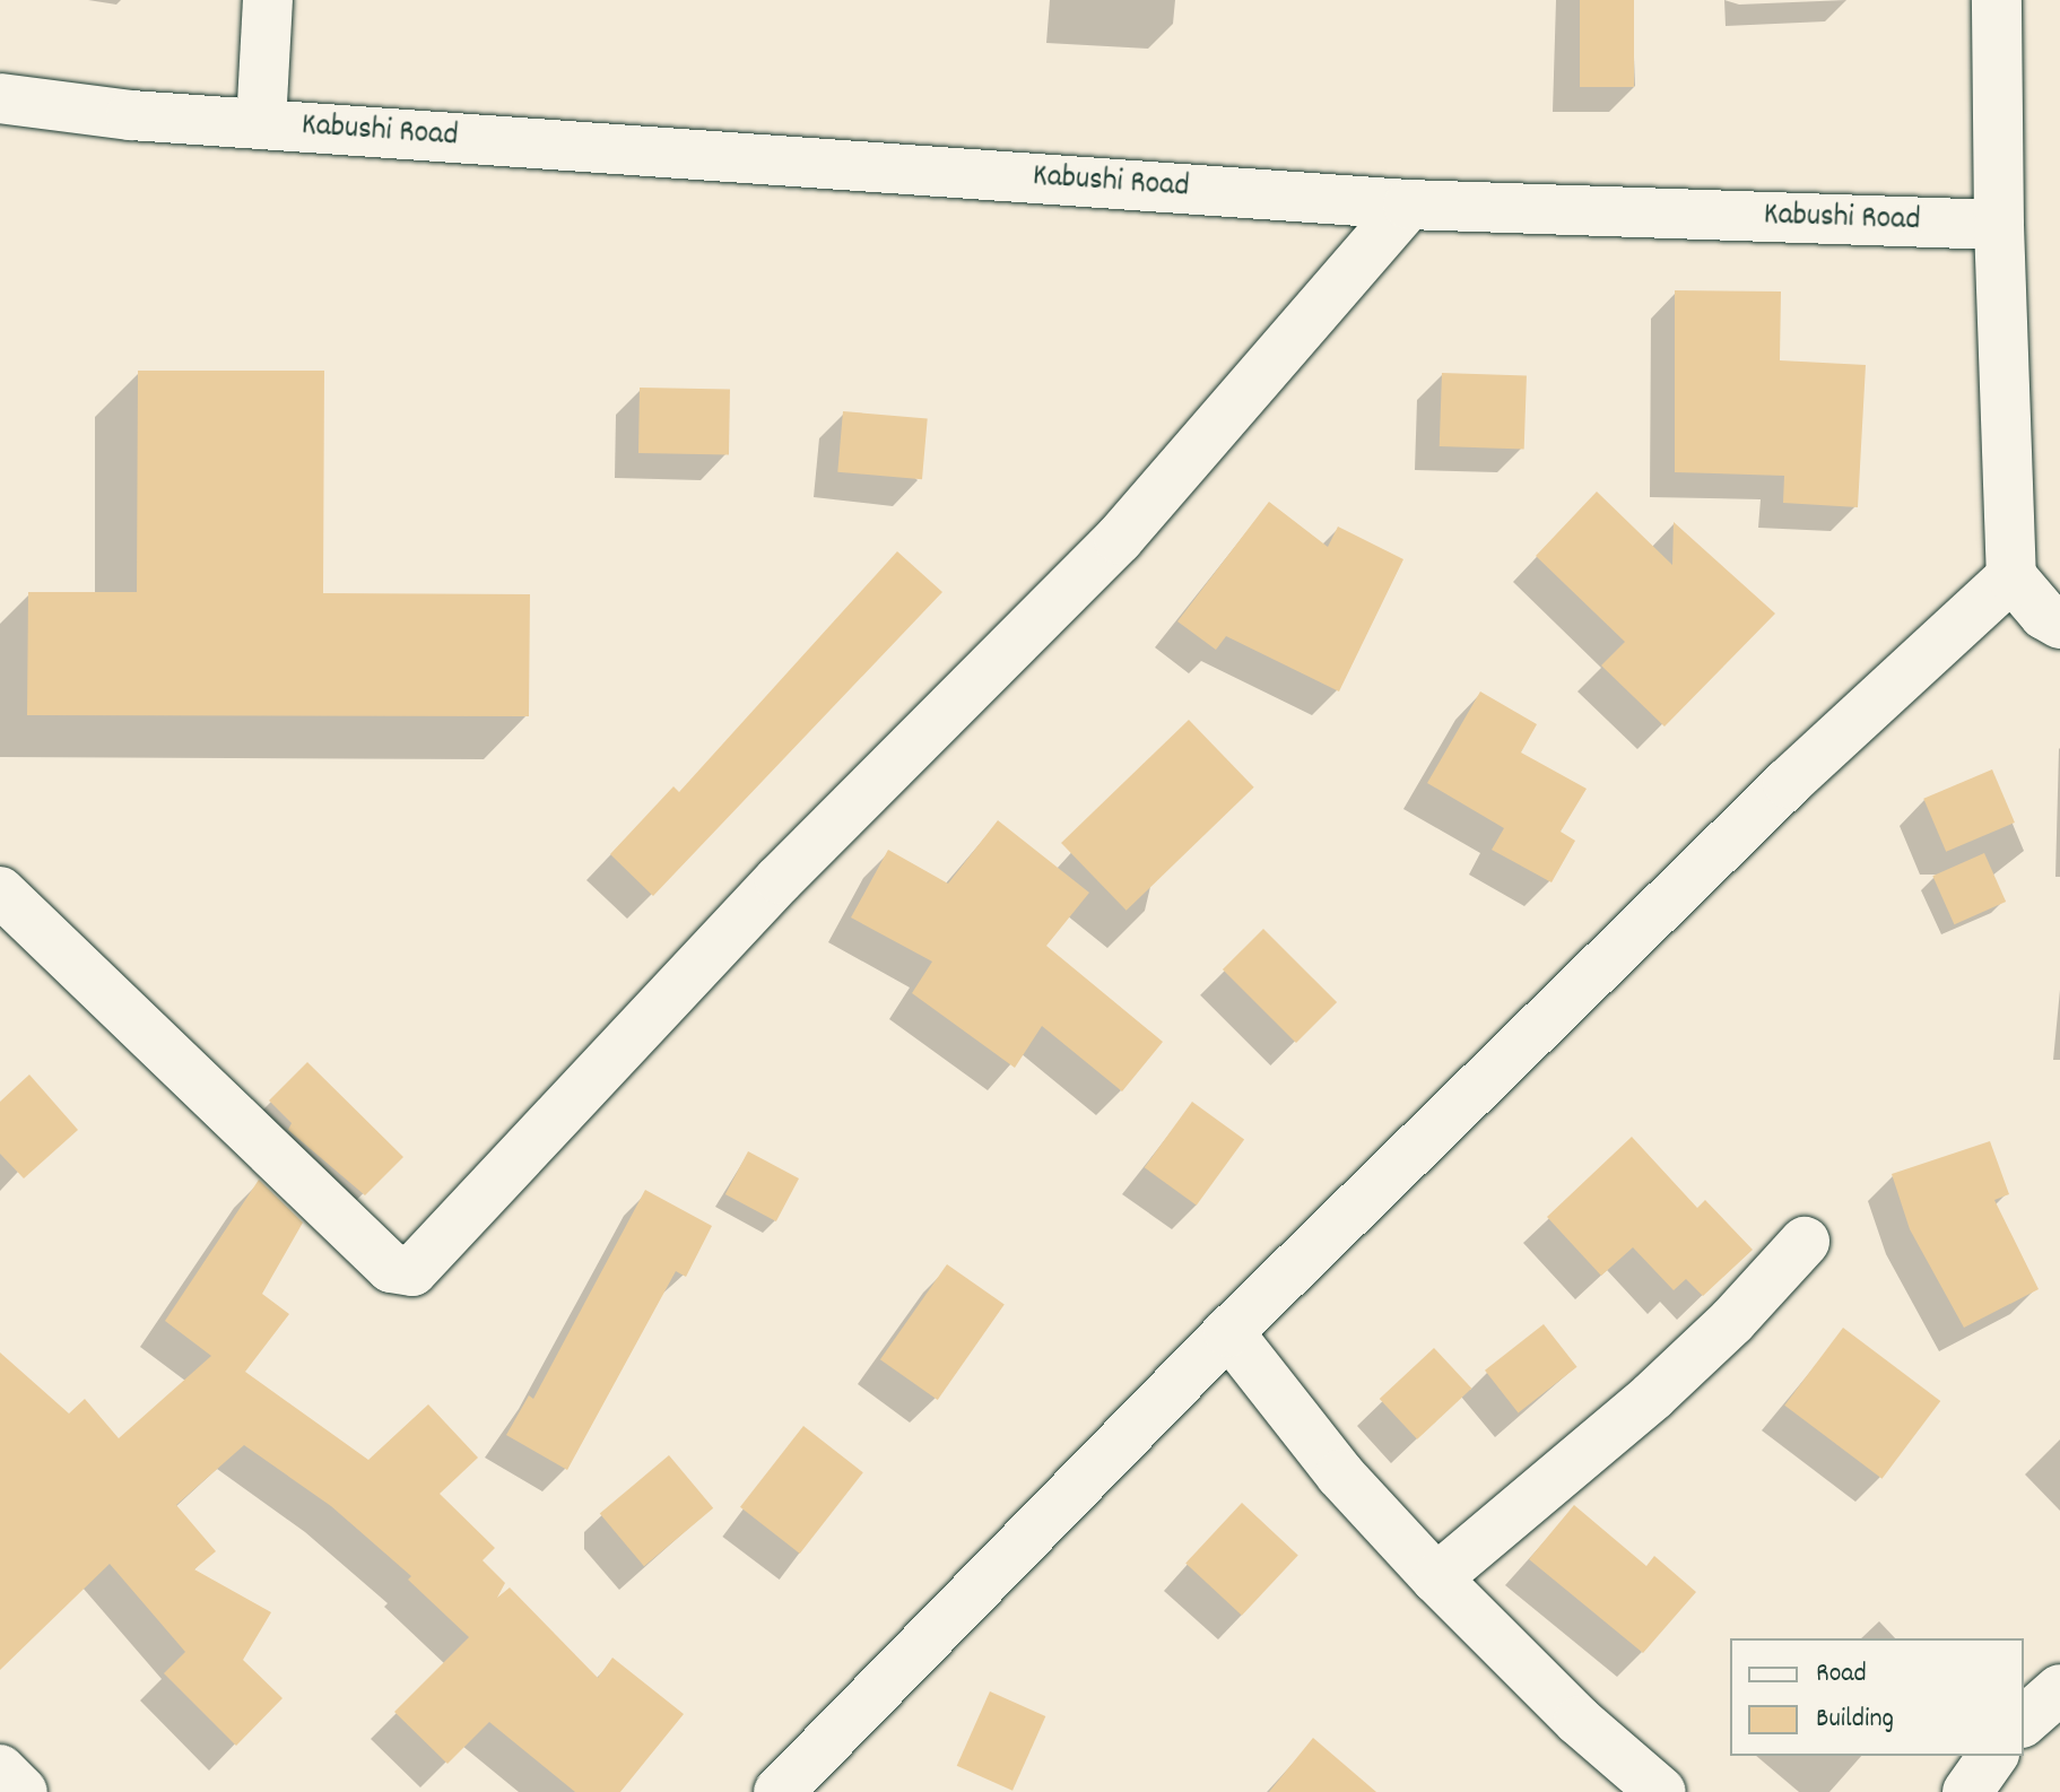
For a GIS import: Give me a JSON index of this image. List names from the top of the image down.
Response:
{
  "streets": {
    "street": ["Kabushi Road"]
  },
  "legend": ["Road", "Building"]
}
